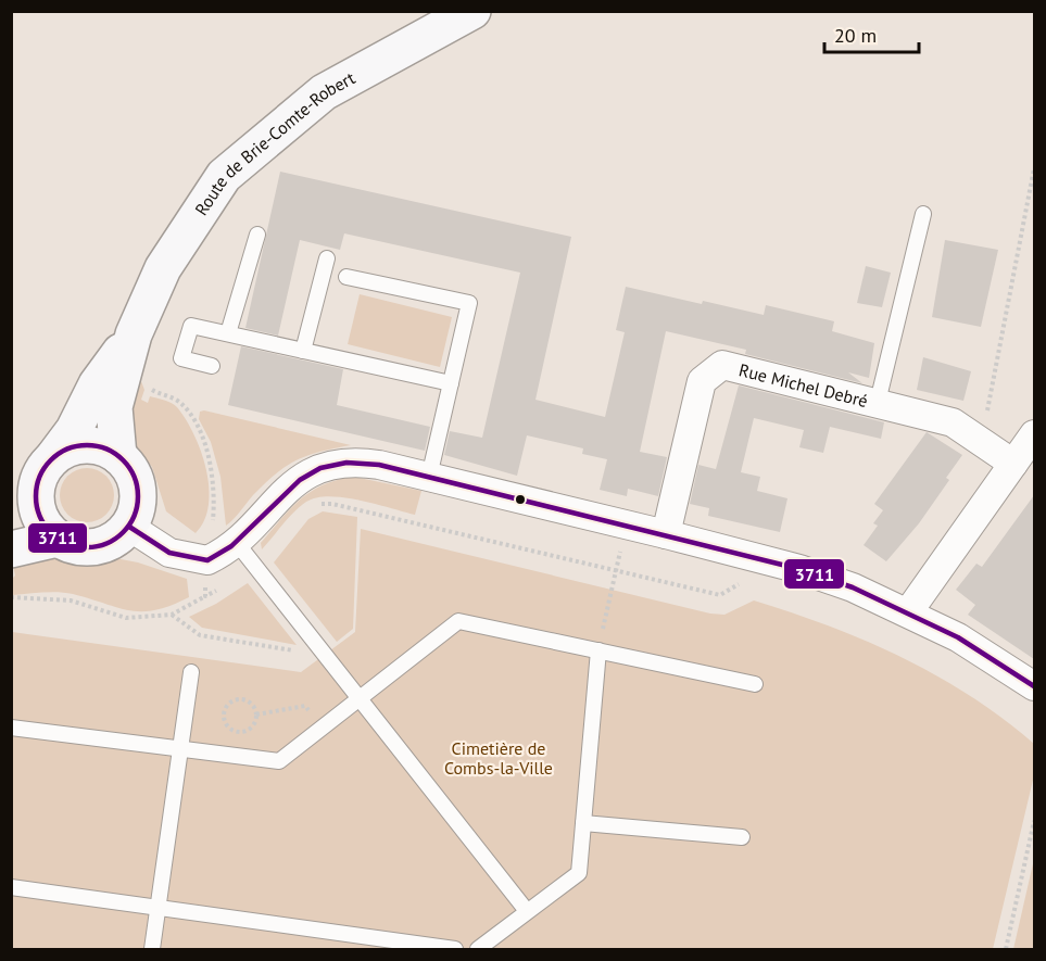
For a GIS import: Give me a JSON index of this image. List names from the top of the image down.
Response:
{
  "streets": {
    "main road": ["Route de Brie-Comte-Robert"],
    "street": ["Rue Michel Debré"]
  },
  "parks": ["Cimetière de Combs-la-Ville"],
  "lines": ["transit line 3711"],
  "scale_bar": "20 m"
}
